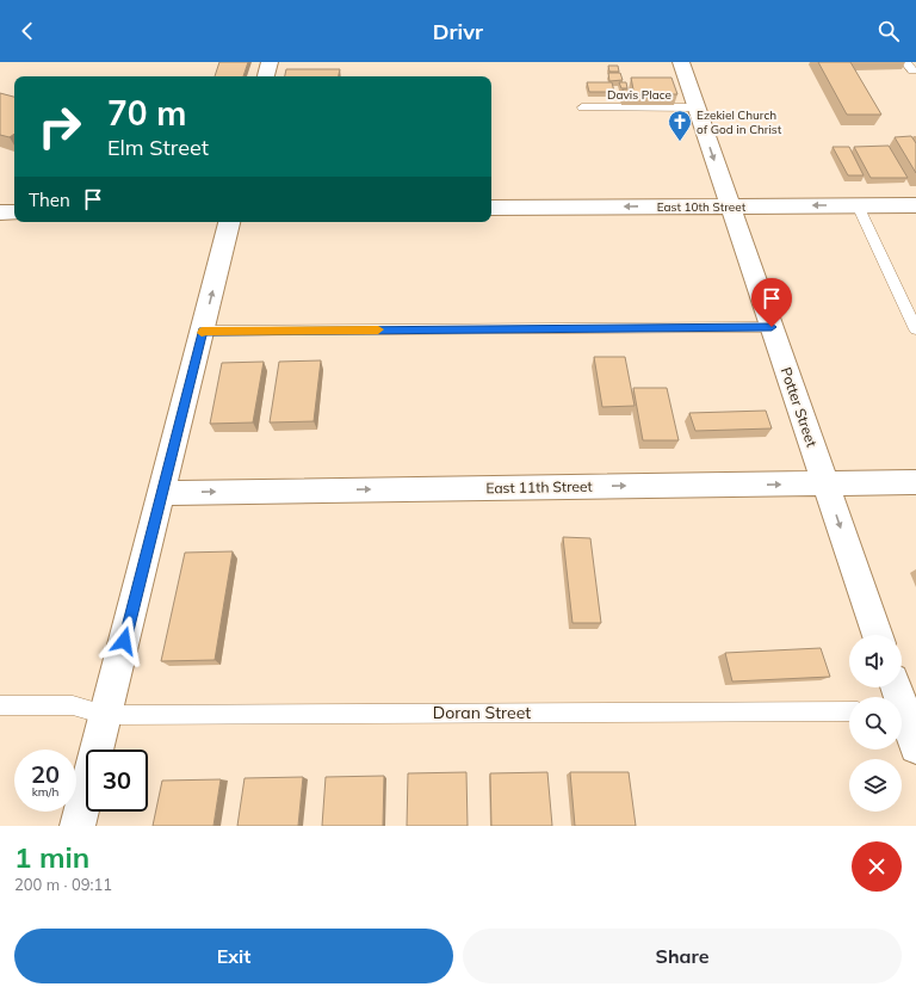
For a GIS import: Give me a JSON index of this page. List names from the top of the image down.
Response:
{
  "streets": {
    "street": ["East 10th Street", "Potter Street", "East 11th Street"],
    "lane": ["Davis Place", "Doran Street"]
  },
  "crossings": [
    ["Davis Place", "Potter Street"],
    ["East 10th Street", "Potter Street"],
    ["Potter Street", "East 11th Street"]
  ],
  "one_way": ["East 10th Street", "Potter Street", "East 11th Street"],
  "places": {
    "church": ["Ezekiel Church of God in Christ"]
  },
  "page": {
    "header": "Drivr",
    "turn": ["70 m", "Elm Street"],
    "then": "Then",
    "speed": "20 km/h",
    "limit": "30",
    "heading": ["1 min", "200 m · 09:11"],
    "buttons": ["Exit", "Share"]
  }
}
